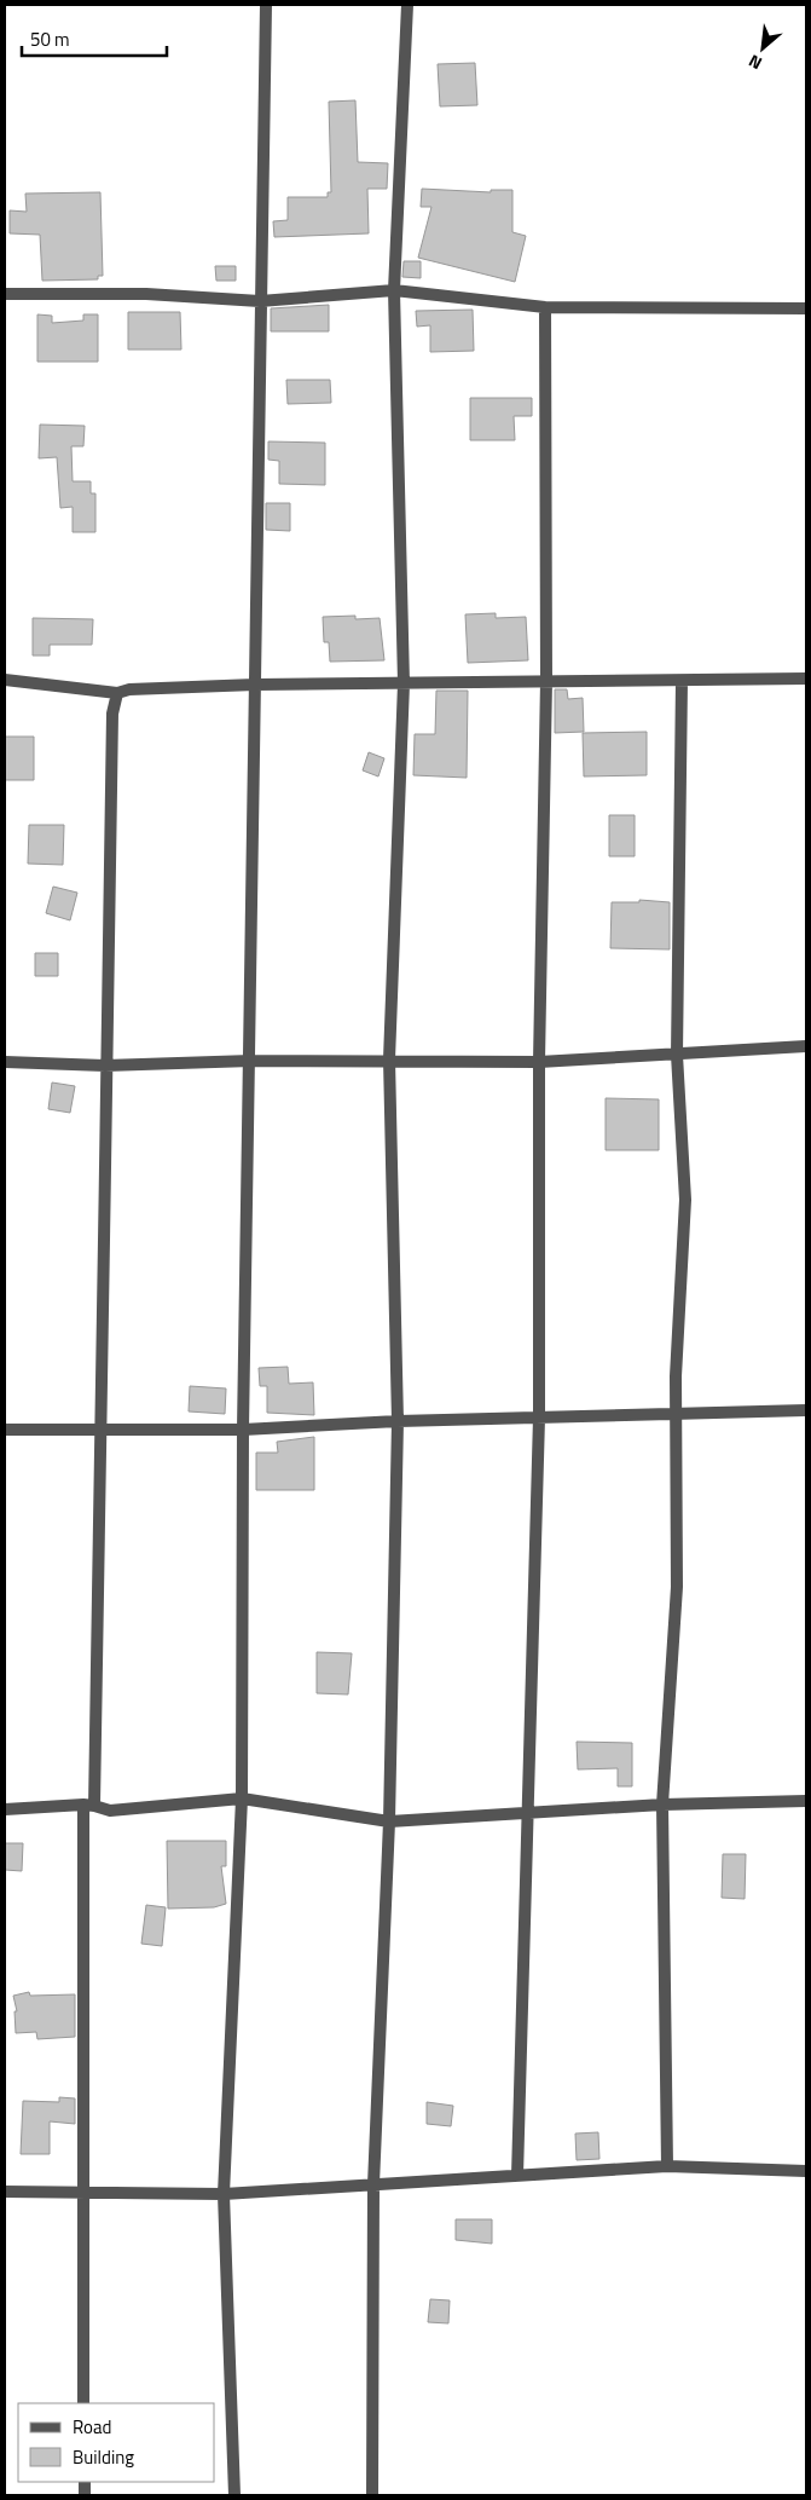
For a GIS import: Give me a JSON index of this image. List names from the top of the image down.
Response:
{
  "legend": ["Road", "Building"],
  "scale_bar": "50 m",
  "north": "bottom left"
}
